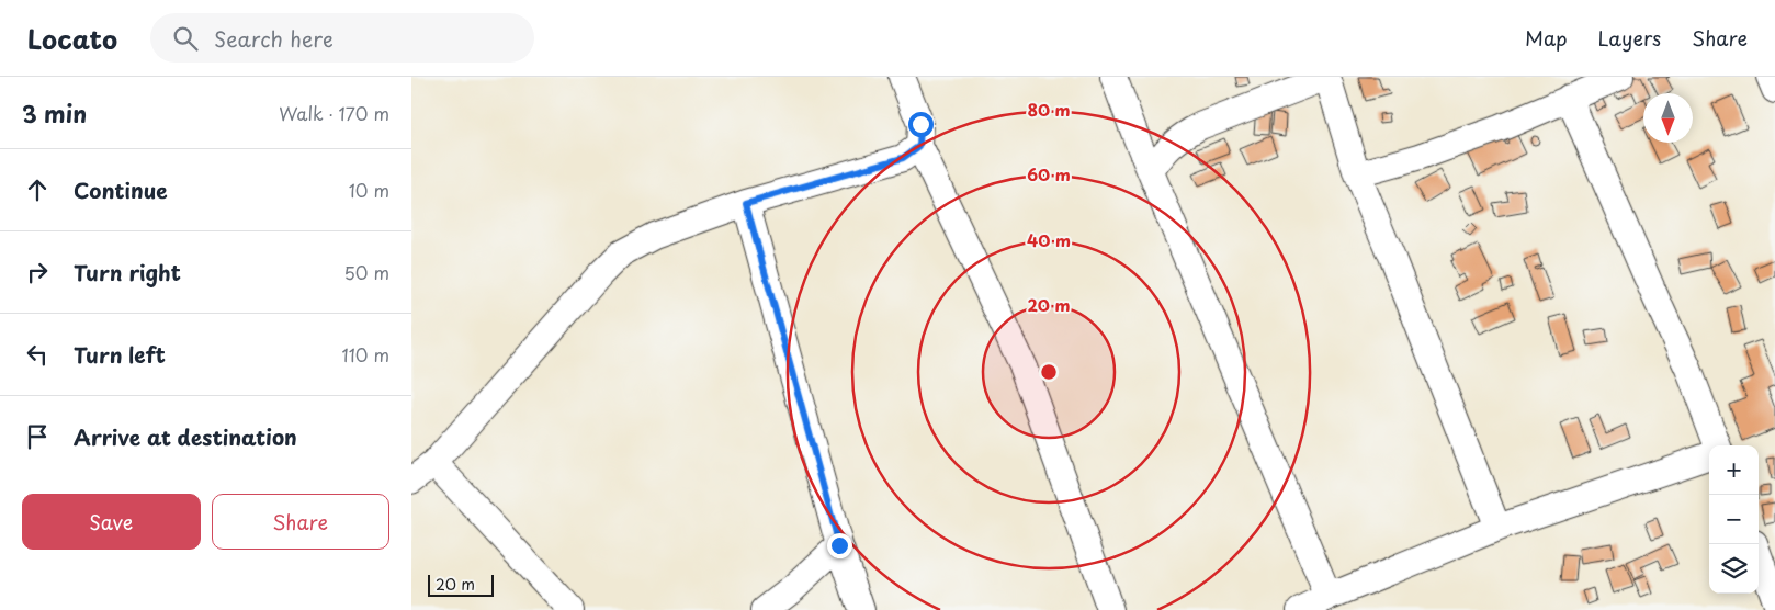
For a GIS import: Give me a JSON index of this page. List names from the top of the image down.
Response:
{
  "scale_bar": "20 m",
  "north": "bottom",
  "page": {
    "header": "Locato",
    "search": "Search here",
    "nav": ["Map", "Layers", "Share"],
    "heading": ["3 min", "Walk · 170 m"],
    "list": [
      ["Continue", "10 m"],
      ["Turn right", "50 m"],
      ["Turn left", "110 m"],
      "Arrive at destination"
    ],
    "map_buttons": ["+", "−"],
    "buttons": ["Save", "Share"],
    "scale": "20 m"
  },
  "rings": [
    "80 m",
    "60 m",
    "40 m",
    "20 m"
  ]
}
